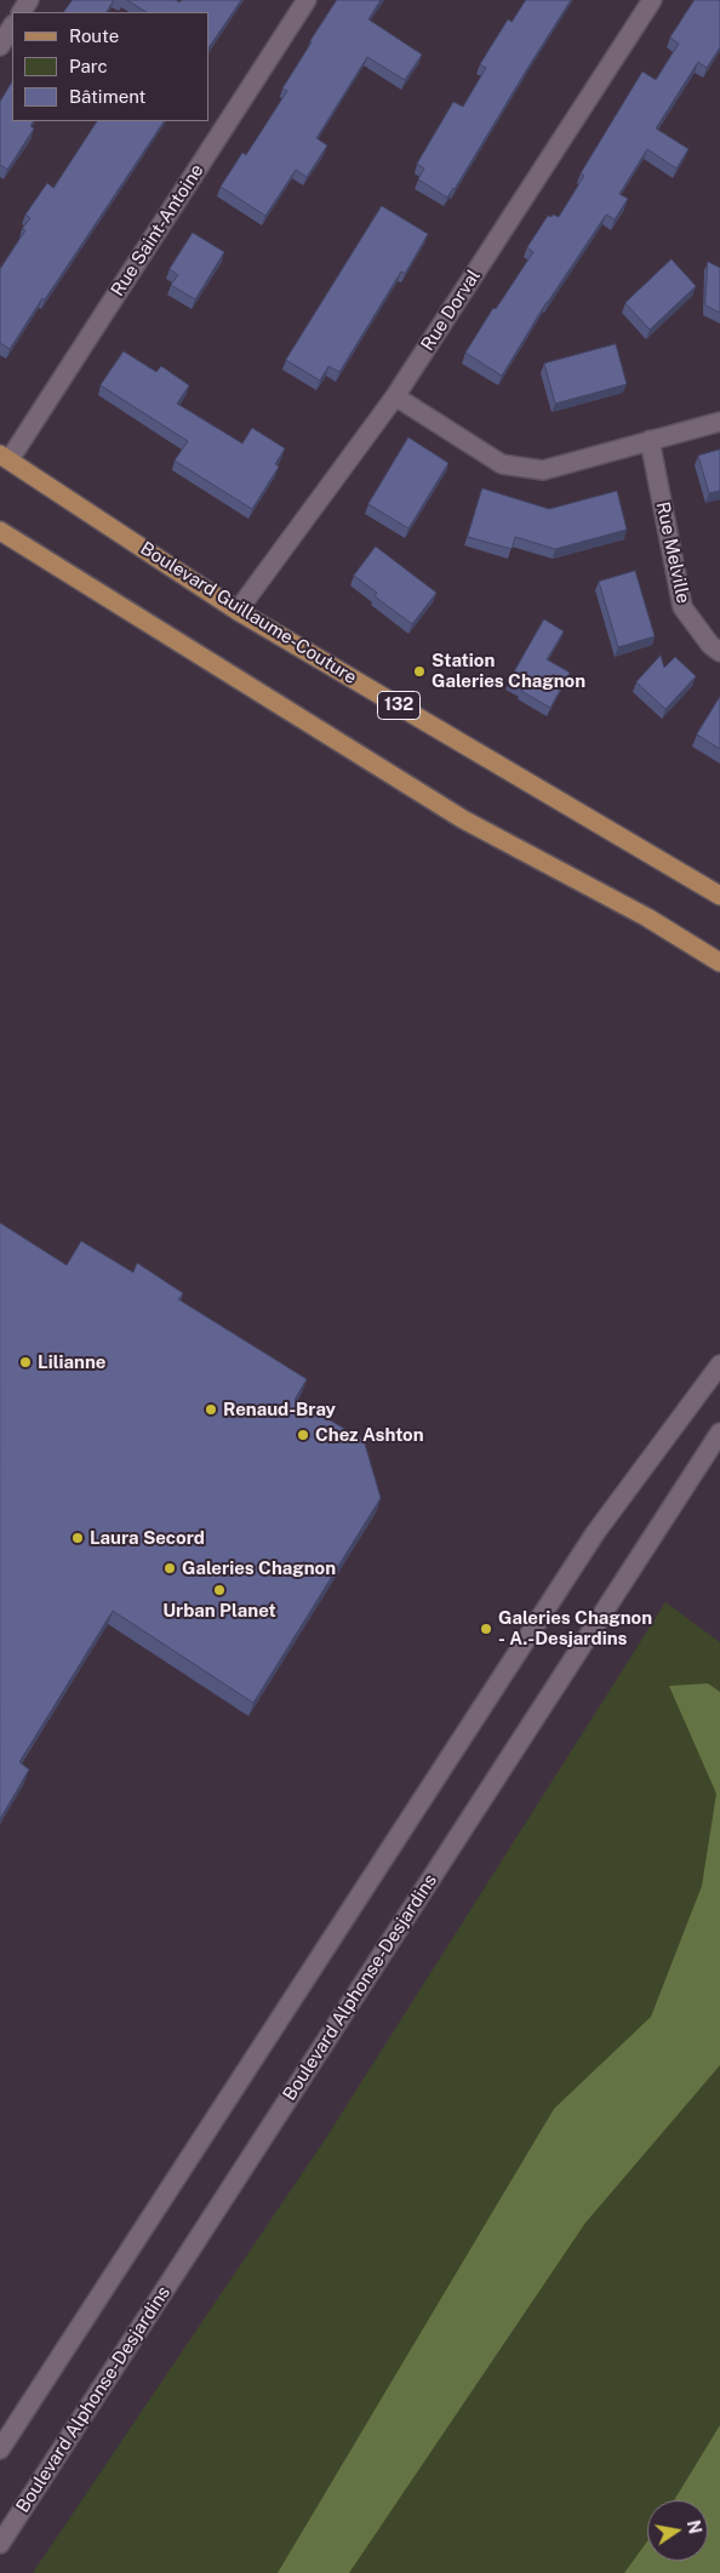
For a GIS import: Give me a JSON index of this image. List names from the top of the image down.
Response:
{
  "streets": {
    "main road": [
      "Rue Saint-Antoine",
      "Rue Dorval",
      "Rue Melville",
      "Boulevard Guillaume-Couture",
      "132",
      "Boulevard Alphonse-Desjardins"
    ]
  },
  "crossings": [
    ["Rue Saint-Antoine", "Boulevard Guillaume-Couture"],
    ["Rue Dorval", "Boulevard Guillaume-Couture"]
  ],
  "places": [
    "Station Galeries Chagnon",
    "Lilianne",
    "Renaud-Bray",
    "Chez Ashton",
    "Laura Secord",
    "Galeries Chagnon",
    "Urban Planet",
    "Galeries Chagnon - A.-Desjardins"
  ],
  "legend": ["Route", "Parc", "Bâtiment"],
  "north": "right"
}
